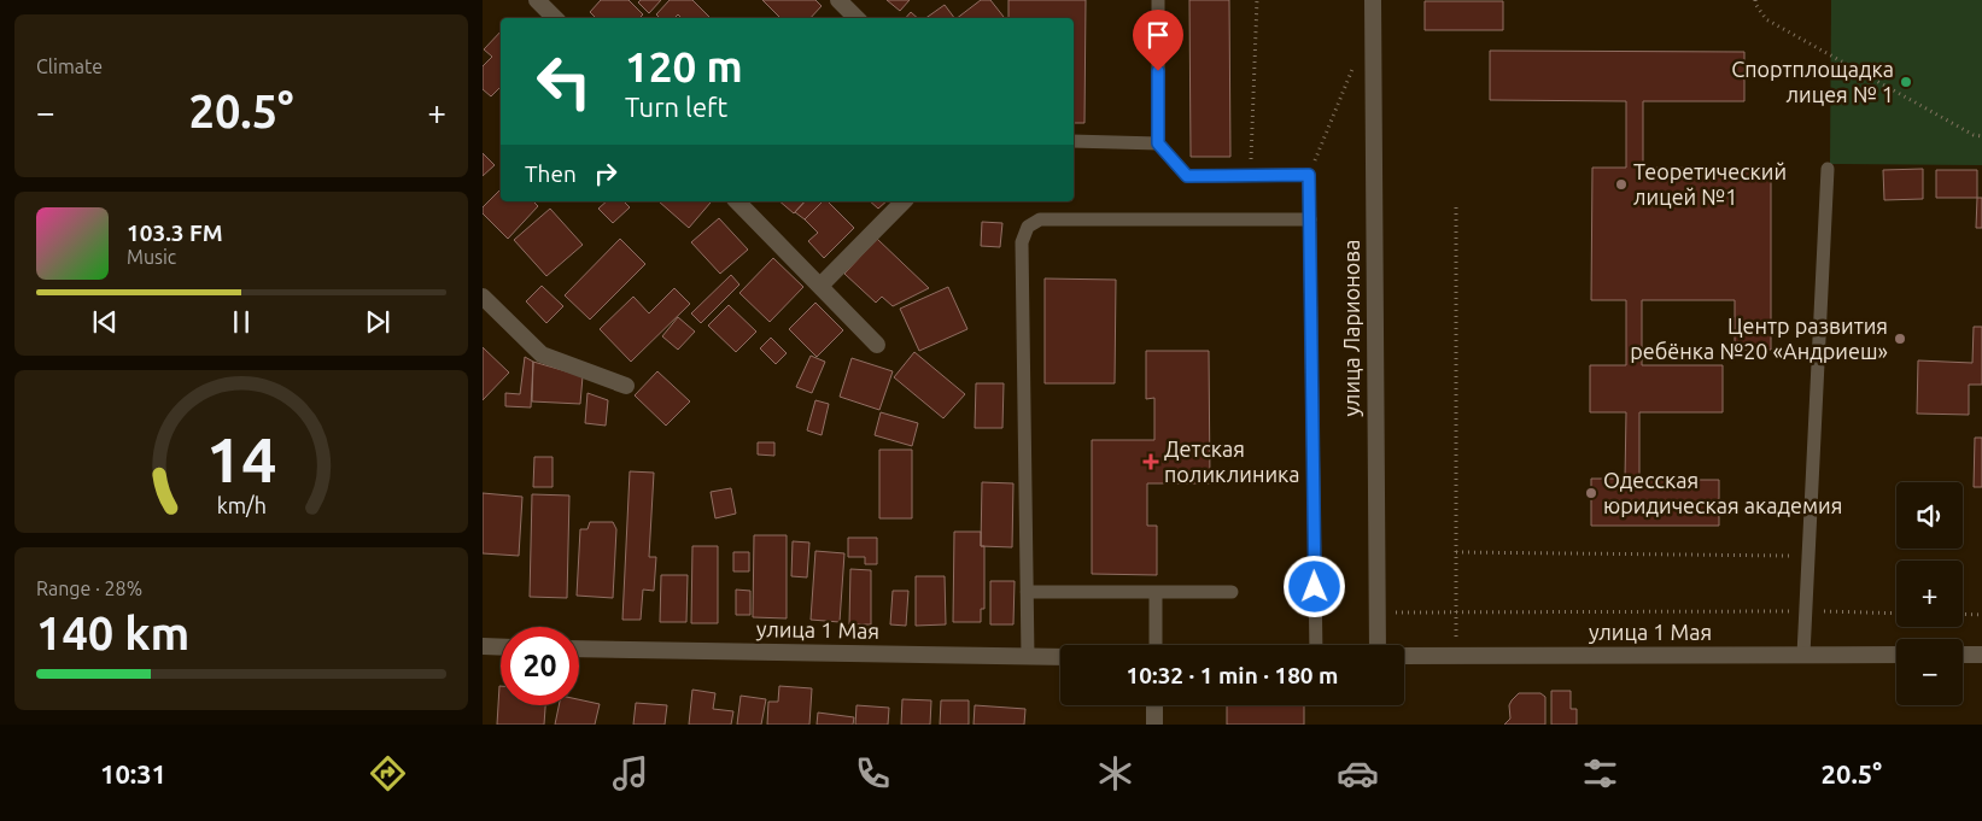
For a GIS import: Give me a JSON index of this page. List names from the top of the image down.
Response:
{
  "streets": {
    "street": ["улица Ларионова", "улица 1 Мая"]
  },
  "places": {
    "other": [
      "Спортплощадка лицея № 1",
      "Теоретический лицей №1",
      "Центр развития ребёнка №20 «Андриеш»",
      "Одесская юридическая академия"
    ],
    "health": ["Детская поликлиника"]
  },
  "page": {
    "tile": [
      "Climate",
      ["Range · 28%", "140 km"]
    ],
    "turn": ["120 m", "Turn left"],
    "heat": ["−", "20.5°", "+"],
    "then": "Then",
    "song": ["103.3 FM", "Music"],
    "map_buttons": ["+", "−"],
    "limit": "20",
    "trip": "10:32 · 1 min · 180 m",
    "tabs": ["10:31", "20.5°"],
    "gauge": ["14", "km/h"]
  }
}
